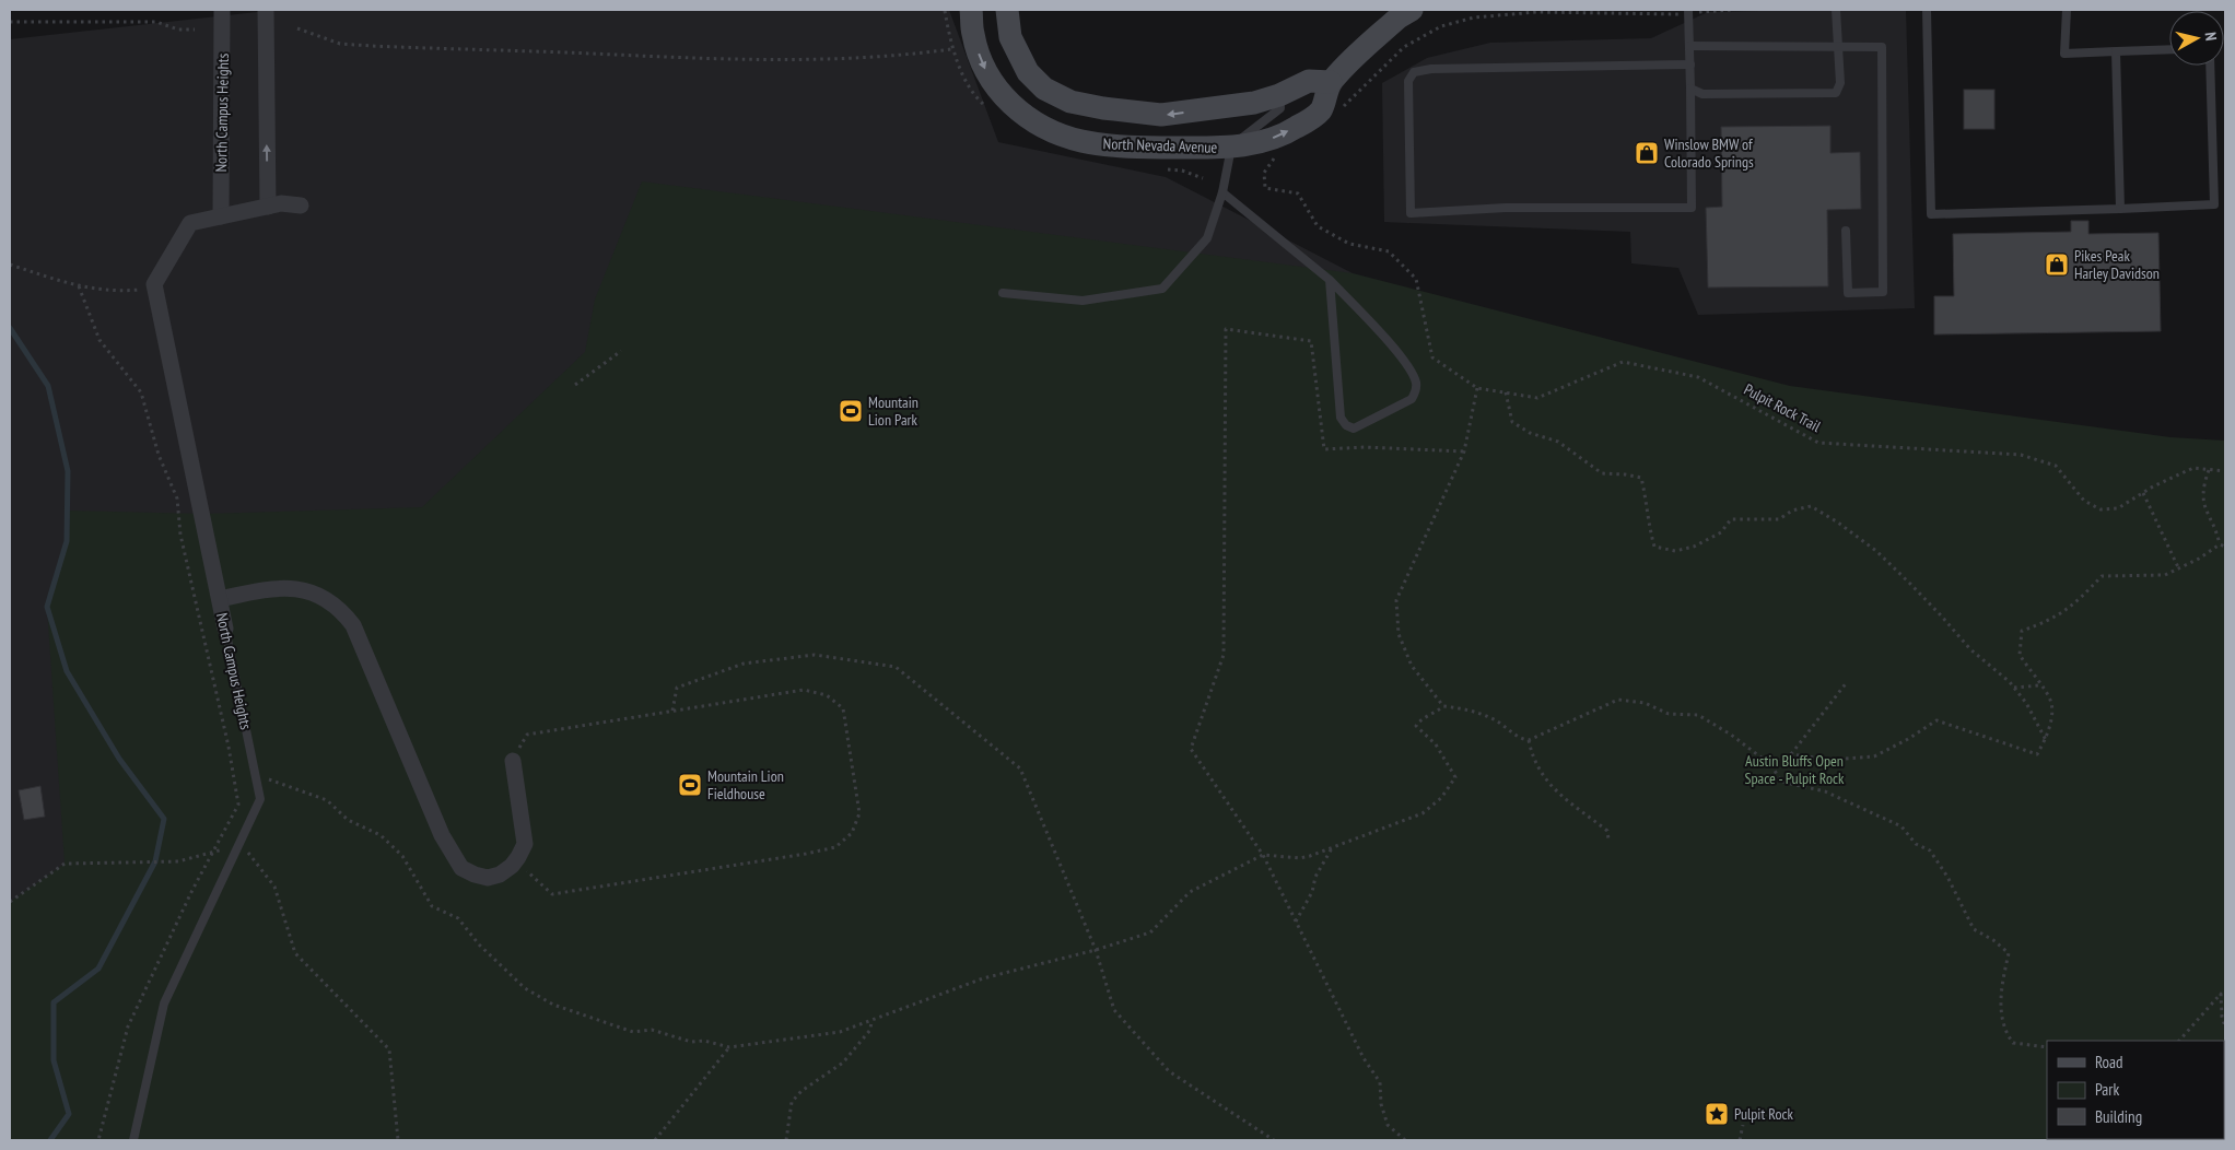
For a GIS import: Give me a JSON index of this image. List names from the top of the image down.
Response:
{
  "streets": {
    "main road": ["North Nevada Avenue"],
    "street": ["North Campus Heights"],
    "path": ["Pulpit Rock Trail"]
  },
  "parks": ["Austin Bluffs Open Space - Pulpit Rock"],
  "places": {
    "shop": ["Winslow BMW of Colorado Springs", "Pikes Peak Harley Davidson"],
    "sports": ["Mountain Lion Park", "Mountain Lion Fieldhouse"],
    "place": ["Pulpit Rock"]
  },
  "legend": ["Road", "Park", "Building"],
  "north": "right"
}
